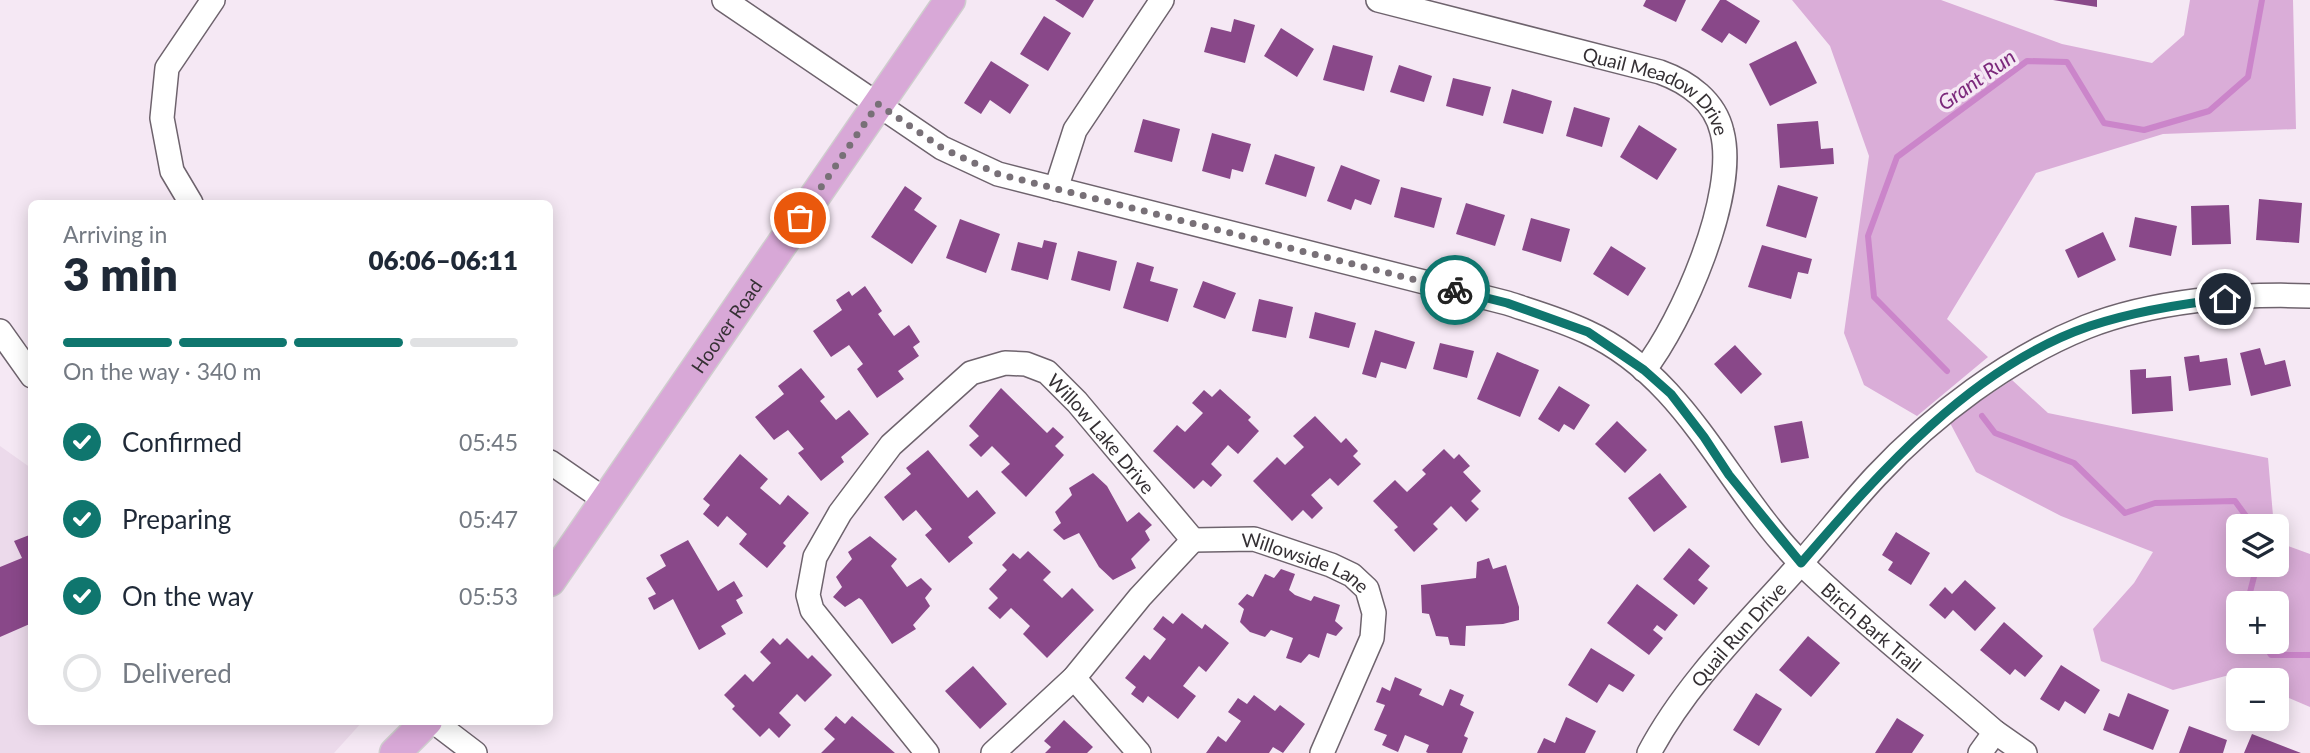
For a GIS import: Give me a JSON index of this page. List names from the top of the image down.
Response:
{
  "streets": {
    "main road": ["Hoover Road"],
    "street": [
      "Quail Meadow Drive",
      "Willow Lake Drive",
      "Willowside Lane",
      "Birch Bark Trail",
      "Quail Run Drive"
    ]
  },
  "crossings": [
    ["Quail Meadow Drive", "Birch Bark Trail"],
    ["Hoover Road", "Birch Bark Trail"],
    ["Willow Lake Drive", "Willowside Lane"],
    ["Birch Bark Trail", "Quail Run Drive"]
  ],
  "water": ["Grant Run"],
  "page": {
    "heading": ["3 min", "Arriving in", "06:06–06:11"],
    "bar": "On the way · 340 m",
    "list": [
      ["Confirmed", "05:45"],
      ["Preparing", "05:47"],
      ["On the way", "05:53"],
      "Delivered"
    ],
    "map_buttons": ["+", "−"]
  }
}
